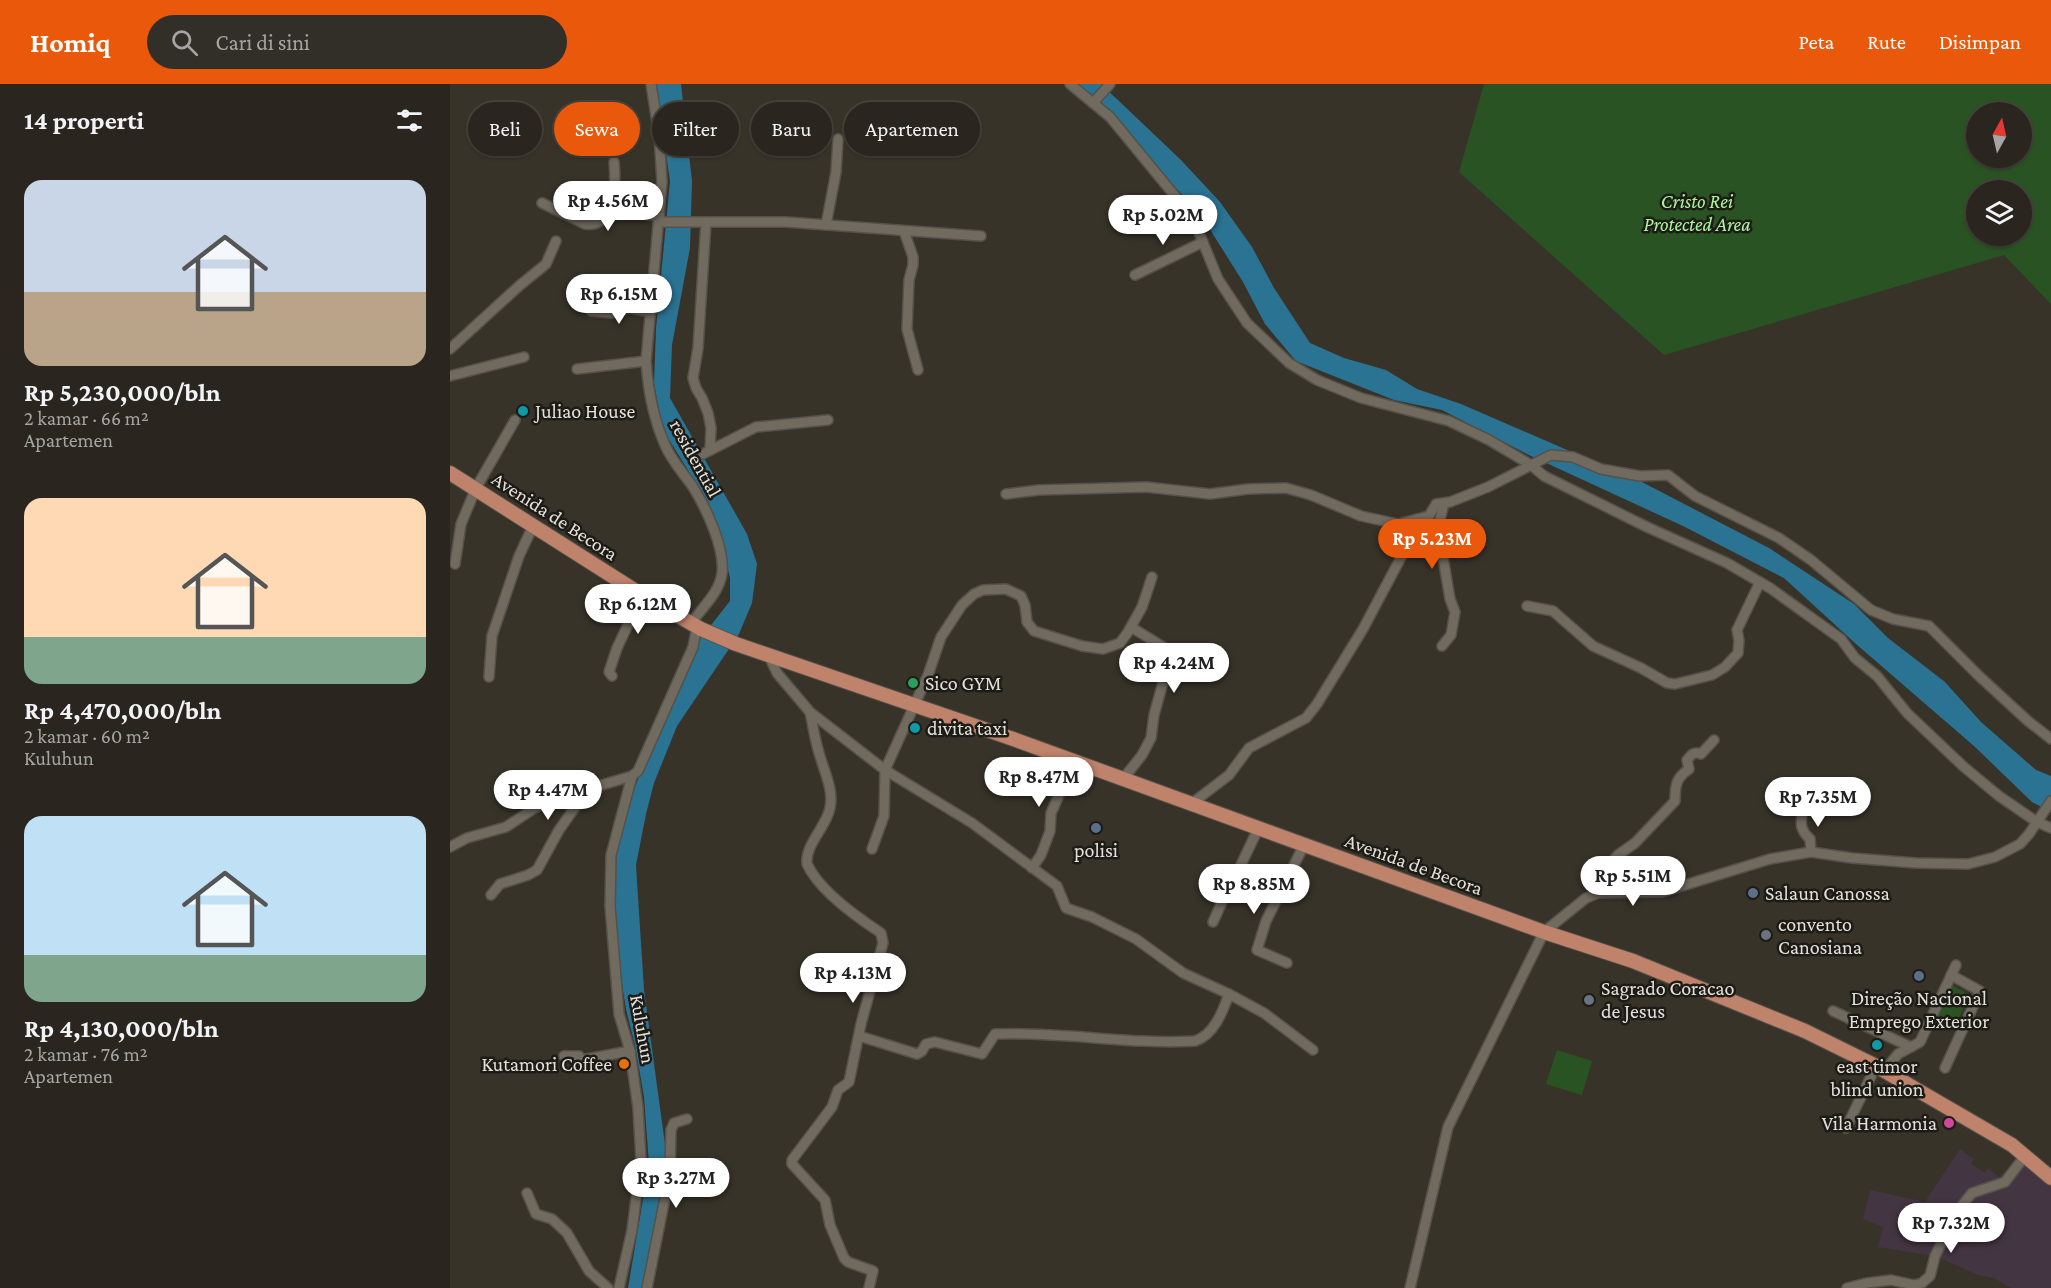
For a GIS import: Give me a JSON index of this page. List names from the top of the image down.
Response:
{
  "streets": {
    "main road": ["Avenida de Becora"],
    "street": ["residential", "Kuluhun"]
  },
  "crossings": [
    ["residential", "Avenida de Becora"],
    ["residential", "Kuluhun"],
    ["Avenida de Becora", "Kuluhun"]
  ],
  "parks": ["Cristo Rei Protected Area"],
  "places": [
    "Juliao House",
    "Sico GYM",
    "divita taxi",
    "polisi",
    "Salaun Canossa",
    "convento Canosiana",
    "Direção Nacional Emprego Exterior",
    "Sagrado Coracao de Jesus",
    "east timor blind union",
    "Kutamori Coffee",
    "Vila Harmonia"
  ],
  "north": "top",
  "page": {
    "header": "Homiq",
    "search": "Cari di sini",
    "nav": ["Peta", "Rute", "Disimpan"],
    "heading": "14 properti",
    "chip": [
      "Beli",
      "Sewa",
      "Filter",
      "Baru",
      "Apartemen"
    ],
    "list": [
      {
        "name": "Rp 5,230,000/bln",
        "note": "2 kamar · 66 m² · Apartemen"
      },
      {
        "name": "Rp 4,470,000/bln",
        "note": "2 kamar · 60 m² · Kuluhun"
      },
      {
        "name": "Rp 4,130,000/bln",
        "note": "2 kamar · 76 m² · Apartemen"
      }
    ],
    "price": [
      "Rp 4.56M",
      "Rp 5.02M",
      "Rp 6.15M",
      "Rp 5.23M",
      "Rp 6.12M",
      "Rp 4.24M",
      "Rp 8.47M",
      "Rp 4.47M",
      "Rp 7.35M",
      "Rp 5.51M",
      "Rp 8.85M",
      "Rp 4.13M",
      "Rp 3.27M",
      "Rp 7.32M"
    ]
  }
}
